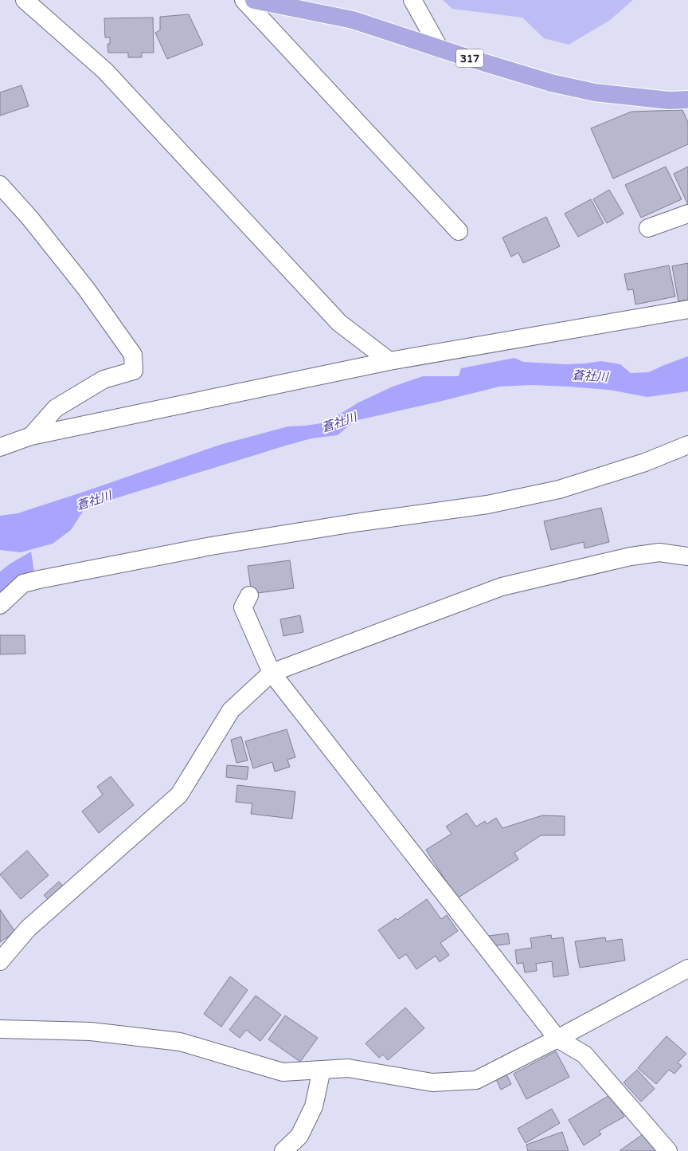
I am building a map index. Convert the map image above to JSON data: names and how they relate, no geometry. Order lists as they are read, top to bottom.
{
  "streets": {
    "highway": ["317"]
  },
  "water": ["蒼社川"]
}
